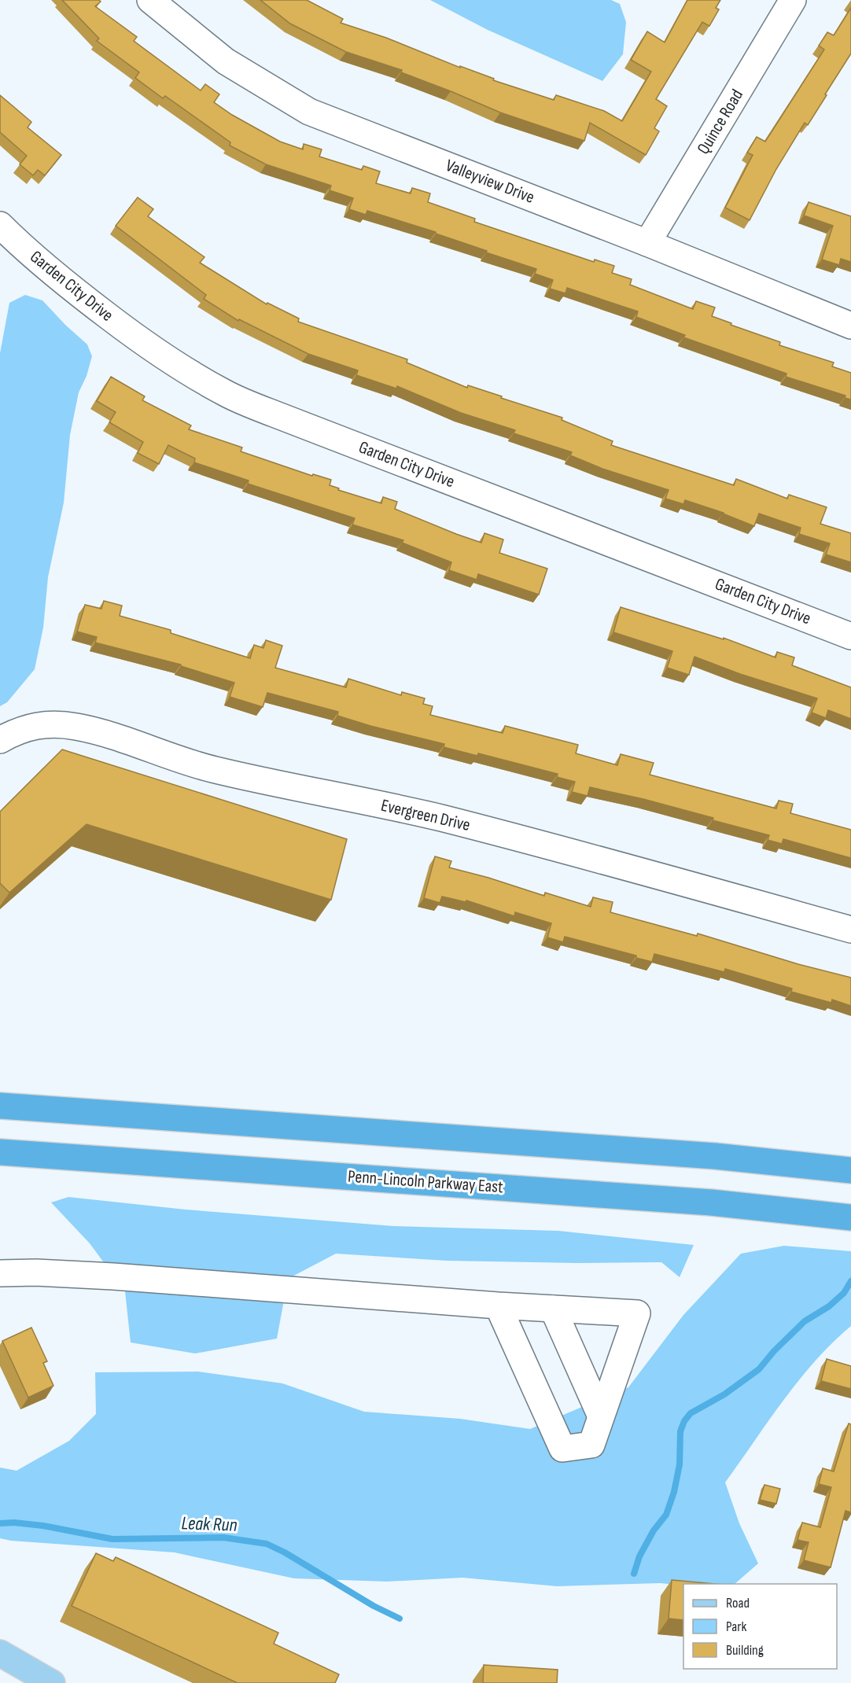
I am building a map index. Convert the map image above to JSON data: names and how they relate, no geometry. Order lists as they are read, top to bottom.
{
  "streets": {
    "highway": ["Penn-Lincoln Parkway East"],
    "street": [
      "Quince Road",
      "Valleyview Drive",
      "Garden City Drive",
      "Evergreen Drive"
    ]
  },
  "crossings": [
    ["Quince Road", "Valleyview Drive"]
  ],
  "water": ["Leak Run"],
  "legend": ["Road", "Park", "Building"]
}
